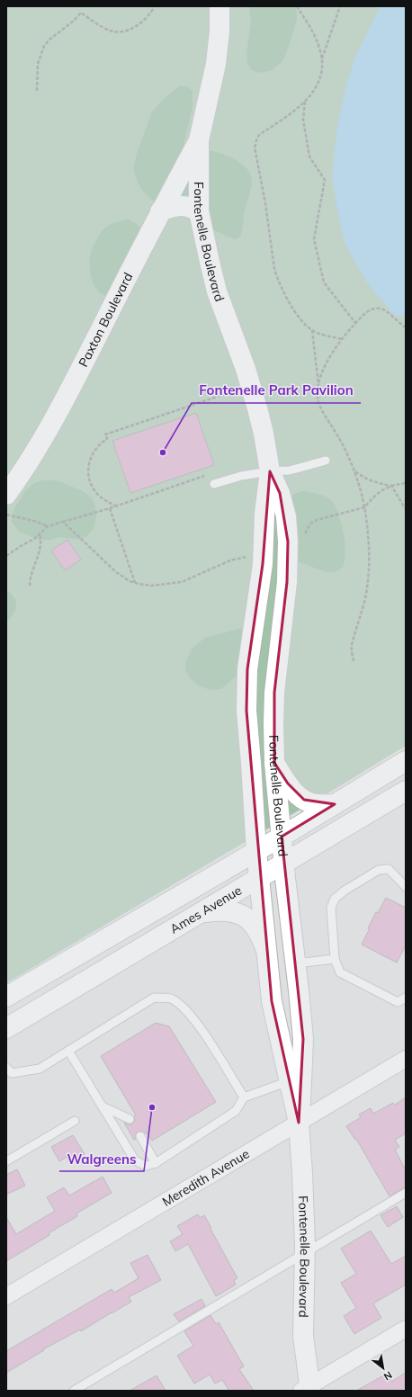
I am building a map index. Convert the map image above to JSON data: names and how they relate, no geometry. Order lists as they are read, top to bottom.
{
  "streets": {
    "main road": ["Fontenelle Boulevard", "Paxton Boulevard", "Ames Avenue"],
    "street": ["Meredith Avenue"]
  },
  "crossings": [
    ["Fontenelle Boulevard", "Paxton Boulevard"],
    ["Fontenelle Boulevard", "Ames Avenue"],
    ["Fontenelle Boulevard", "Meredith Avenue"]
  ],
  "places": ["Fontenelle Park Pavilion", "Walgreens"],
  "north": "bottom right"
}
